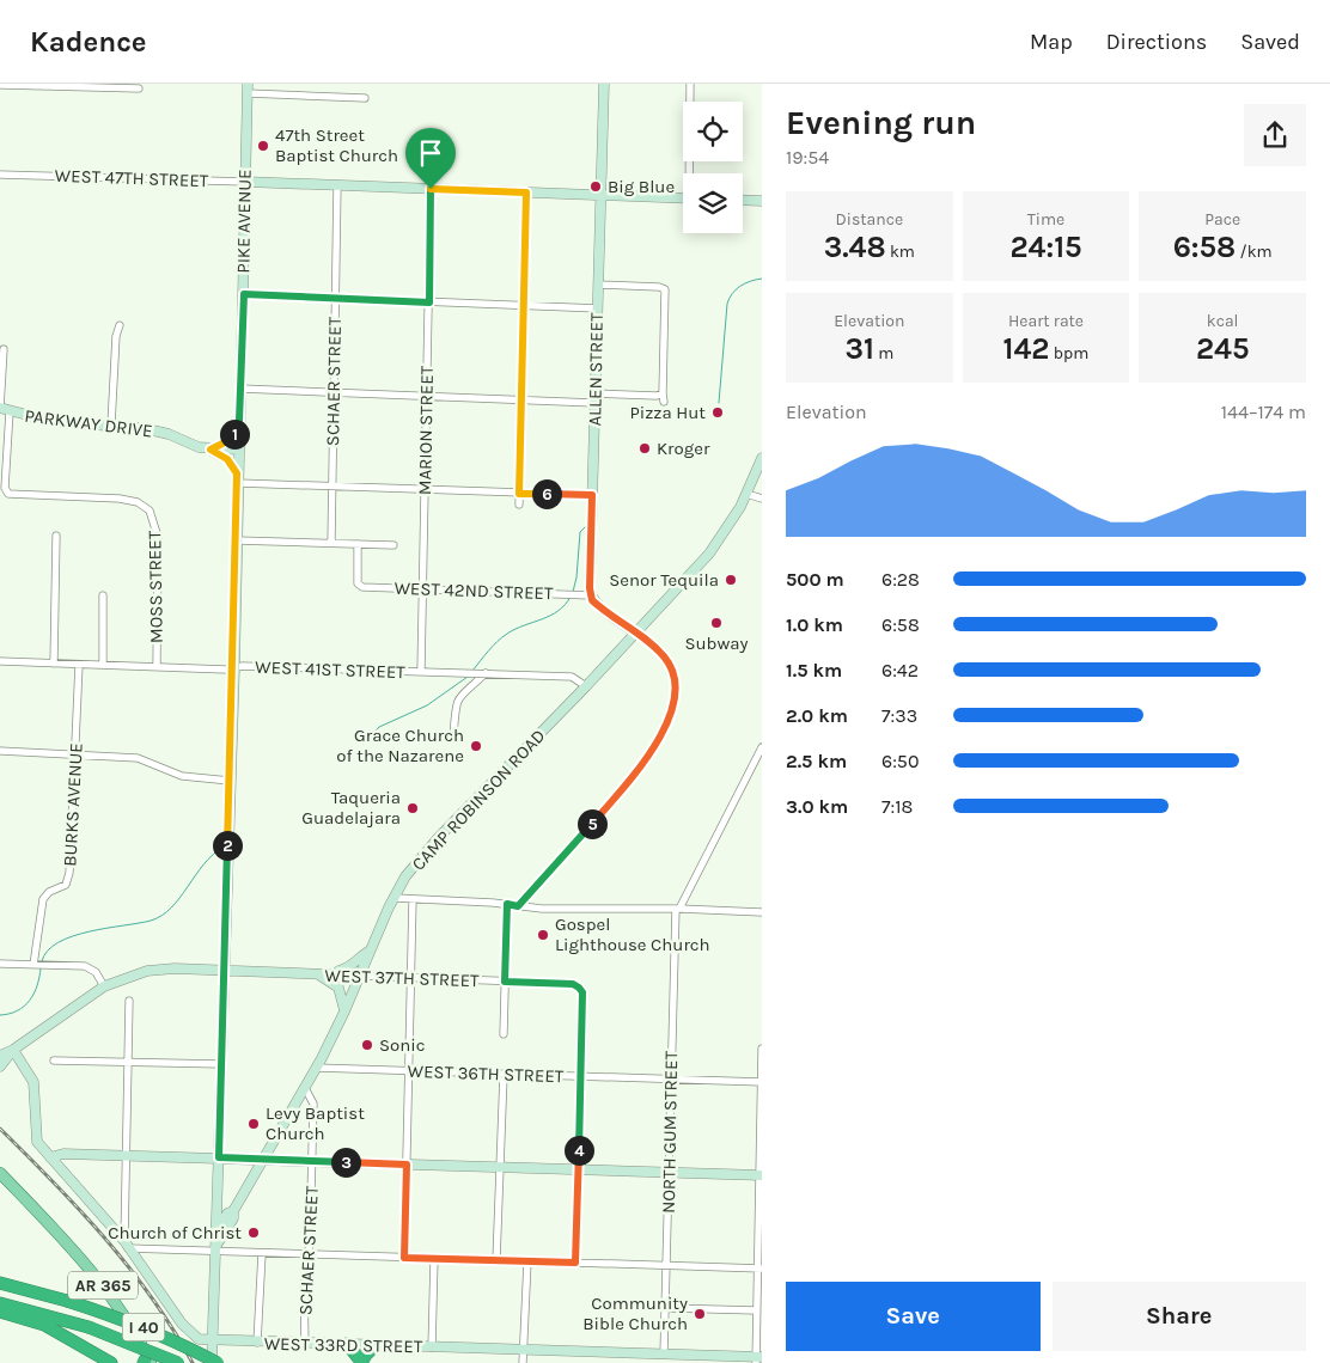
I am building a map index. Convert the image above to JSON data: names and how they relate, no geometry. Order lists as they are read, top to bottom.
{
  "streets": {
    "highway": ["I 40"],
    "main road": ["AR 365"],
    "street": [
      "WEST 47TH STREET",
      "PIKE AVENUE",
      "ALLEN STREET",
      "SCHAER STREET",
      "PARKWAY DRIVE",
      "MARION STREET",
      "MOSS STREET",
      "WEST 42ND STREET",
      "WEST 41ST STREET",
      "CAMP ROBINSON ROAD",
      "BURKS AVENUE",
      "WEST 37TH STREET",
      "WEST 36TH STREET",
      "NORTH GUM STREET",
      "WEST 33RD STREET"
    ]
  },
  "crossings": [
    ["WEST 47TH STREET", "PIKE AVENUE"],
    ["WEST 47TH STREET", "ALLEN STREET"],
    ["WEST 47TH STREET", "SCHAER STREET"],
    ["WEST 47TH STREET", "MARION STREET"],
    ["PIKE AVENUE", "PARKWAY DRIVE"],
    ["PIKE AVENUE", "WEST 41ST STREET"],
    ["PIKE AVENUE", "CAMP ROBINSON ROAD"],
    ["PIKE AVENUE", "WEST 37TH STREET"],
    ["PIKE AVENUE", "WEST 33RD STREET"],
    ["ALLEN STREET", "WEST 42ND STREET"],
    ["SCHAER STREET", "CAMP ROBINSON ROAD"],
    ["SCHAER STREET", "WEST 33RD STREET"],
    ["PARKWAY DRIVE", "MOSS STREET"],
    ["MARION STREET", "WEST 42ND STREET"],
    ["MARION STREET", "WEST 41ST STREET"],
    ["MOSS STREET", "WEST 41ST STREET"],
    ["WEST 41ST STREET", "CAMP ROBINSON ROAD"],
    ["WEST 41ST STREET", "BURKS AVENUE"],
    ["CAMP ROBINSON ROAD", "WEST 37TH STREET"],
    ["CAMP ROBINSON ROAD", "WEST 36TH STREET"],
    ["WEST 37TH STREET", "WEST 36TH STREET"],
    ["WEST 36TH STREET", "NORTH GUM STREET"],
    ["NORTH GUM STREET", "WEST 33RD STREET"]
  ],
  "places": [
    "47th Street Baptist Church",
    "Big Blue",
    "Pizza Hut",
    "Kroger",
    "Senor Tequila",
    "Subway",
    "Grace Church of the Nazarene",
    "Taqueria Guadelajara",
    "Gospel Lighthouse Church",
    "Sonic",
    "Levy Baptist Church",
    "Church of Christ",
    "Community Bible Church"
  ],
  "page": {
    "header": "Kadence",
    "nav": ["Map", "Directions", "Saved"],
    "heading": ["Evening run", "19:54"],
    "stats": [
      ["Distance", "3.48 km"],
      ["Time", "24:15"],
      ["Pace", "6:58 /km"],
      ["Elevation", "31 m"],
      ["Heart rate", "142 bpm"],
      ["kcal", "245"]
    ],
    "chart": ["Elevation", "144–174 m"],
    "pins": [
      "1",
      "6",
      "5",
      "2",
      "4",
      "3"
    ],
    "list": [
      {
        "name": "500 m",
        "note": "6:28"
      },
      {
        "name": "1.0 km",
        "note": "6:58"
      },
      {
        "name": "1.5 km",
        "note": "6:42"
      },
      {
        "name": "2.0 km",
        "note": "7:33"
      },
      {
        "name": "2.5 km",
        "note": "6:50"
      },
      {
        "name": "3.0 km",
        "note": "7:18"
      }
    ],
    "buttons": ["Save", "Share"]
  }
}
